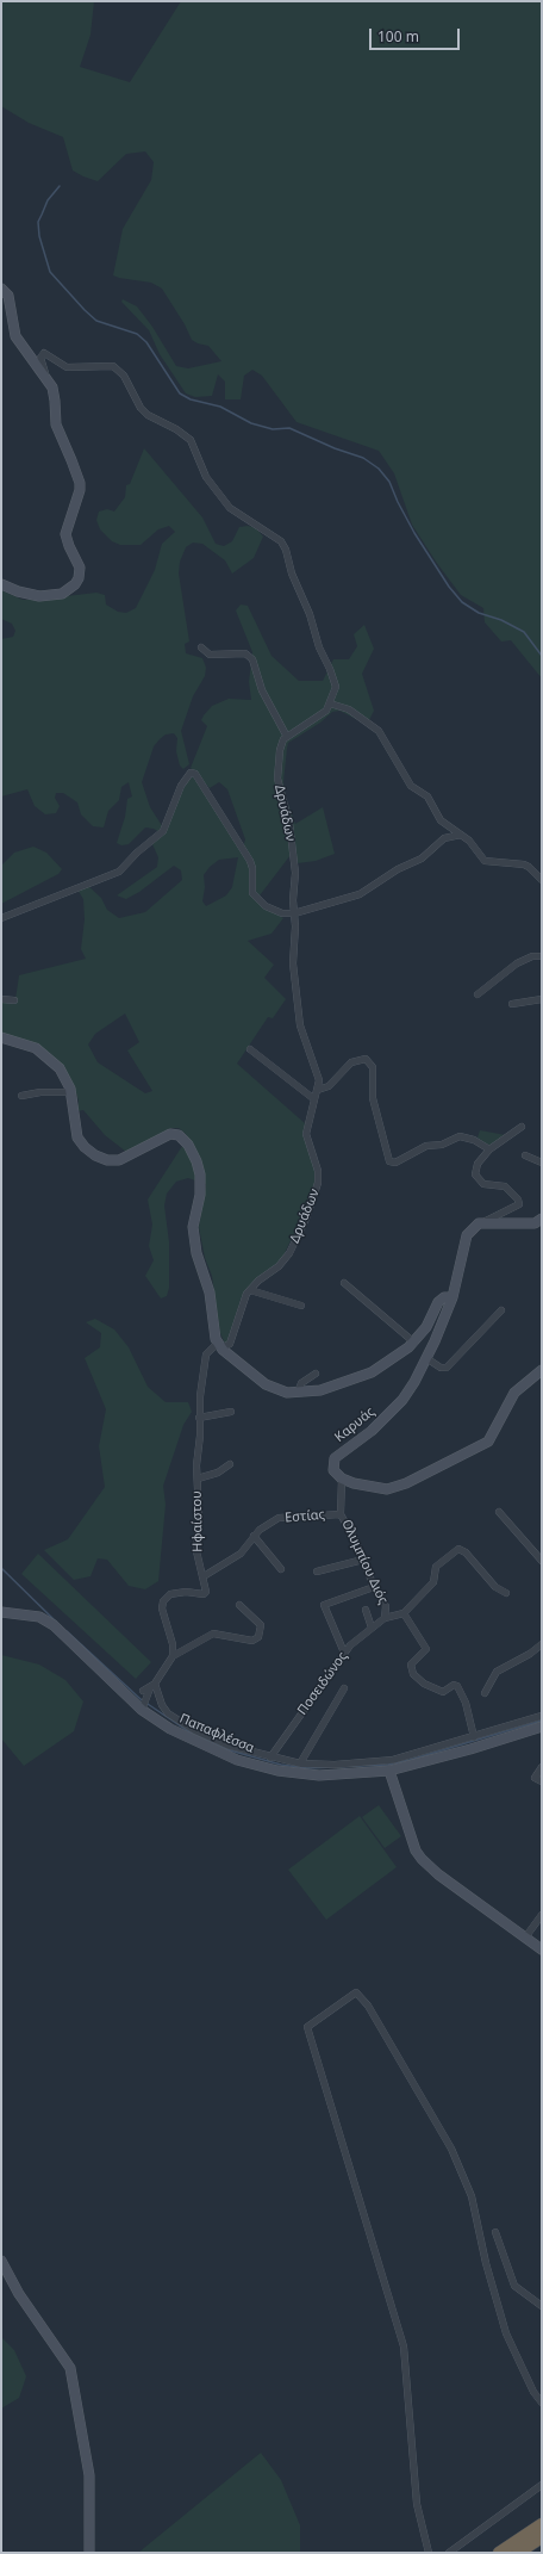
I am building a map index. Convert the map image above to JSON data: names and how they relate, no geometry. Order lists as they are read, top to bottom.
{
  "streets": {
    "street": [
      "Δρυάδων",
      "Καρυάς",
      "Εστίας",
      "Ηφαίστου",
      "Ολυμπίου Διός",
      "Ποσειδώνος",
      "Παπαφλέσσα"
    ]
  },
  "crossings": [
    ["Δρυάδων", "Ηφαίστου"],
    ["Καρυάς", "Ολυμπίου Διός"],
    ["Εστίας", "Ηφαίστου"],
    ["Εστίας", "Ολυμπίου Διός"],
    ["Ολυμπίου Διός", "Ποσειδώνος"]
  ],
  "scale_bar": "100 m"
}
